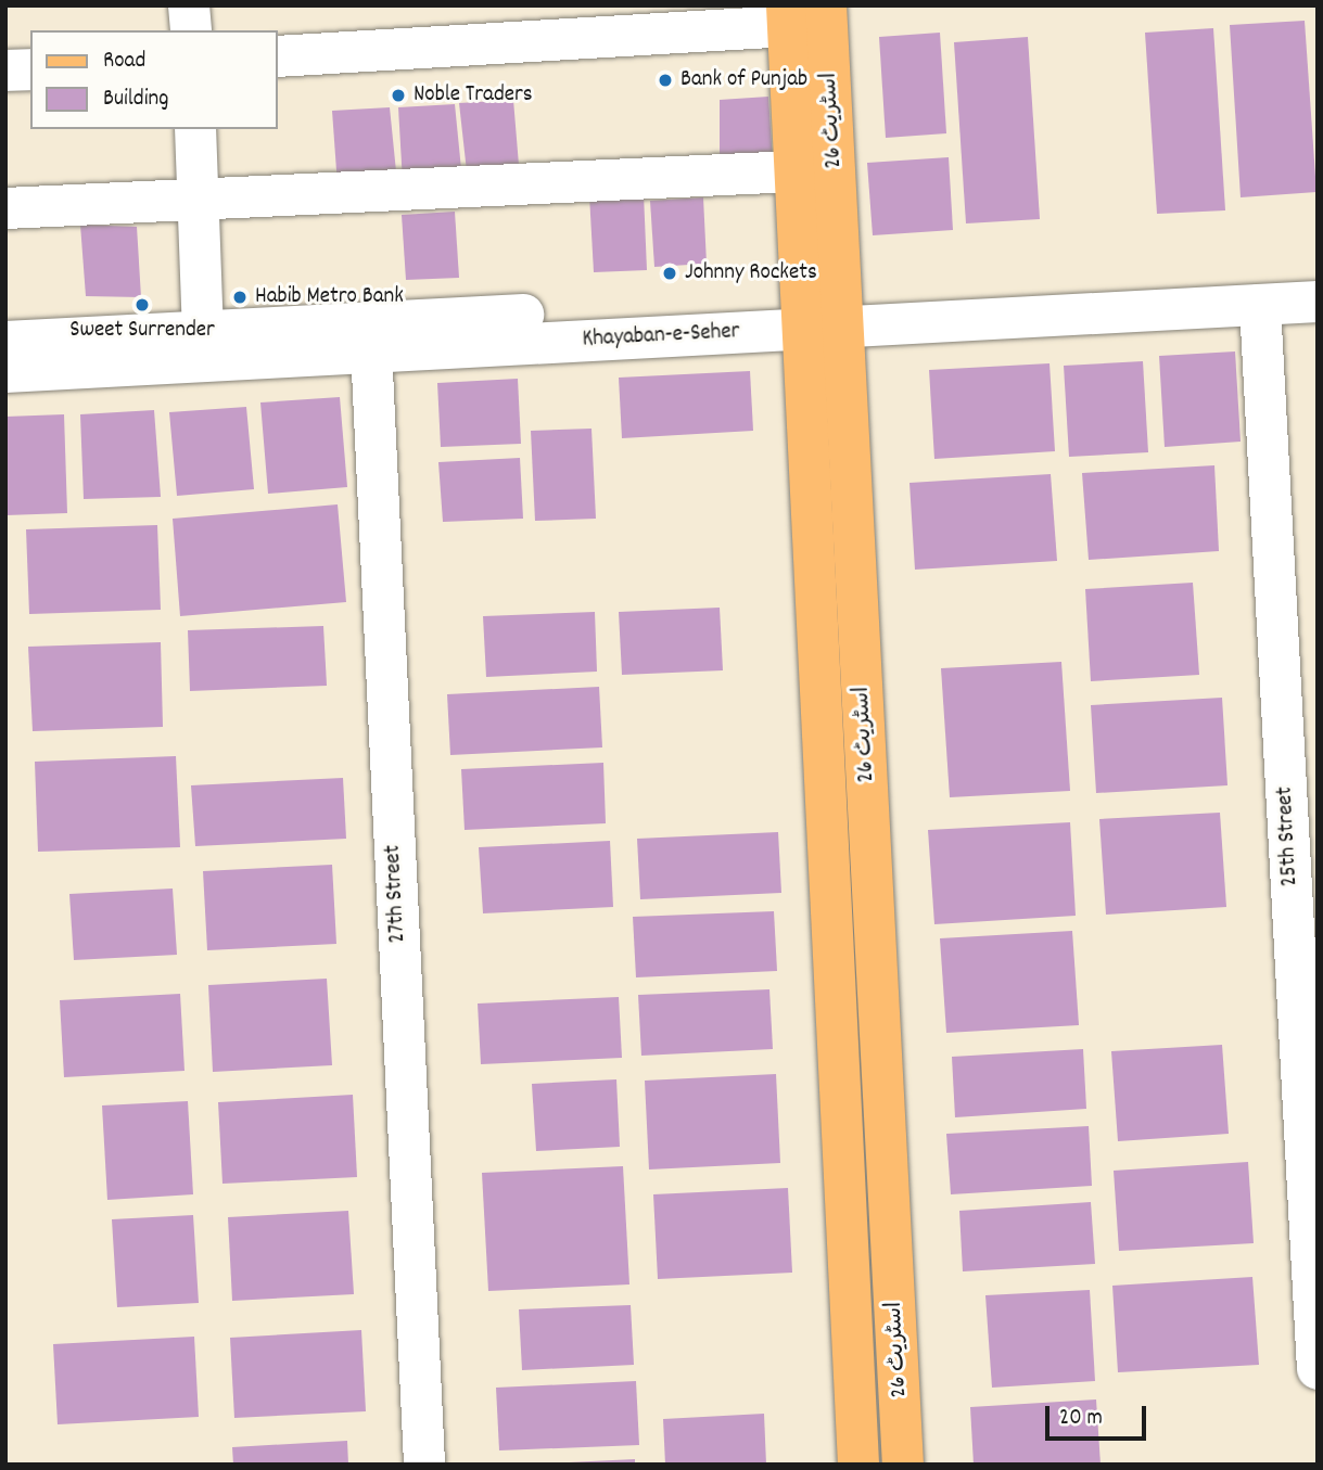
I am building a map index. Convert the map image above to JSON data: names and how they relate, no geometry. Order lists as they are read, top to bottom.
{
  "streets": {
    "main road": ["اسٹریٹ 26"],
    "street": ["Khayaban-e-Seher", "25th Street", "27th Street"]
  },
  "crossings": [
    ["اسٹریٹ 26", "Khayaban-e-Seher"],
    ["Khayaban-e-Seher", "25th Street"],
    ["Khayaban-e-Seher", "27th Street"]
  ],
  "places": [
    "Bank of Punjab",
    "Noble Traders",
    "Johnny Rockets",
    "Habib Metro Bank",
    "Sweet Surrender"
  ],
  "legend": ["Road", "Building"],
  "scale_bar": "20 m"
}
